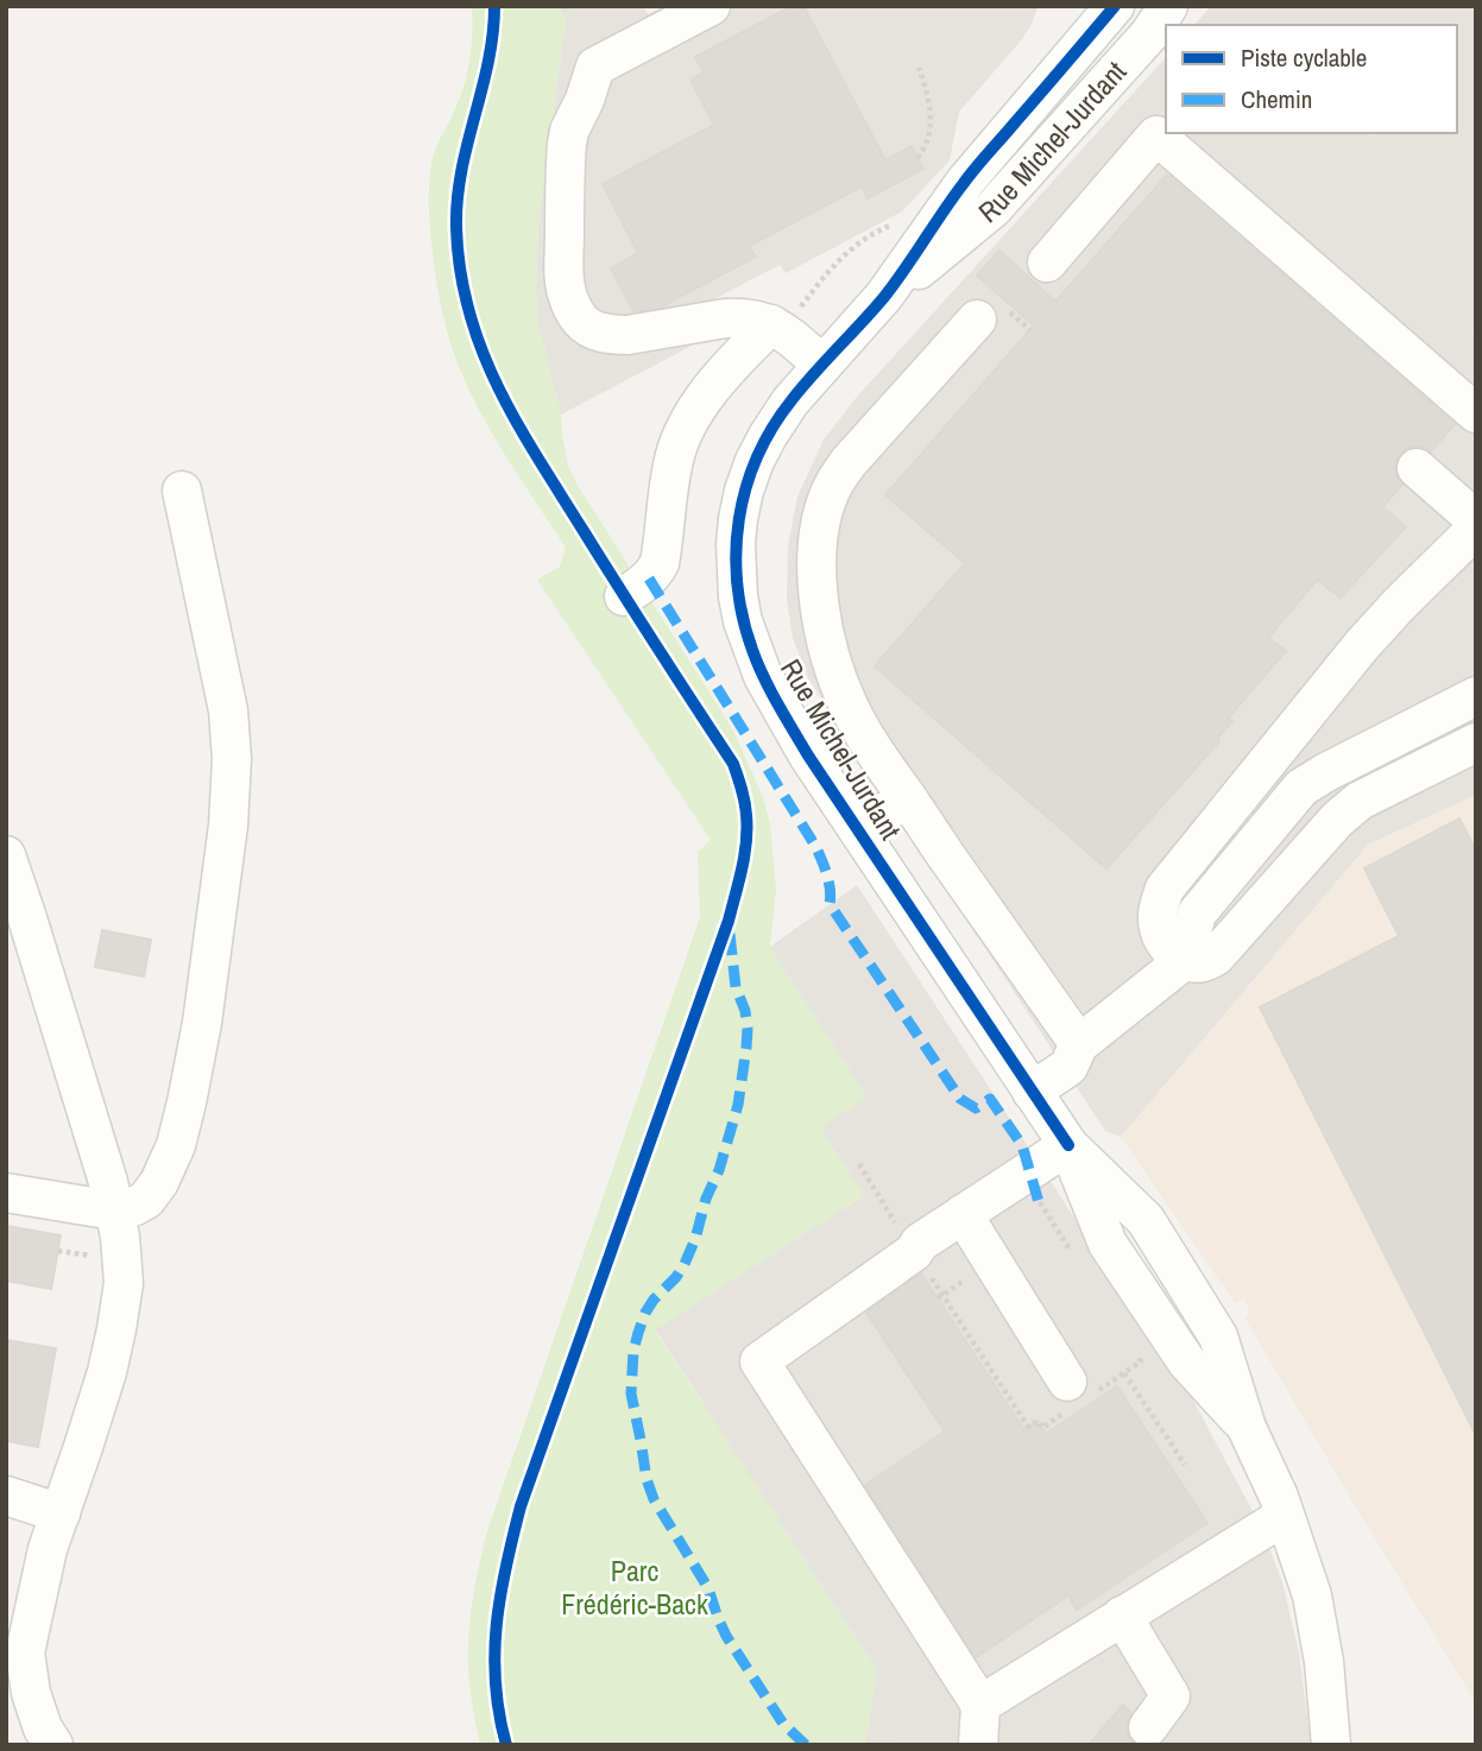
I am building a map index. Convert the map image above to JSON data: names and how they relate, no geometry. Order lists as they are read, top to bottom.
{
  "streets": {
    "street": ["Rue Michel-Jurdant"]
  },
  "parks": ["Parc Frédéric-Back"],
  "legend": ["Piste cyclable", "Chemin"]
}
